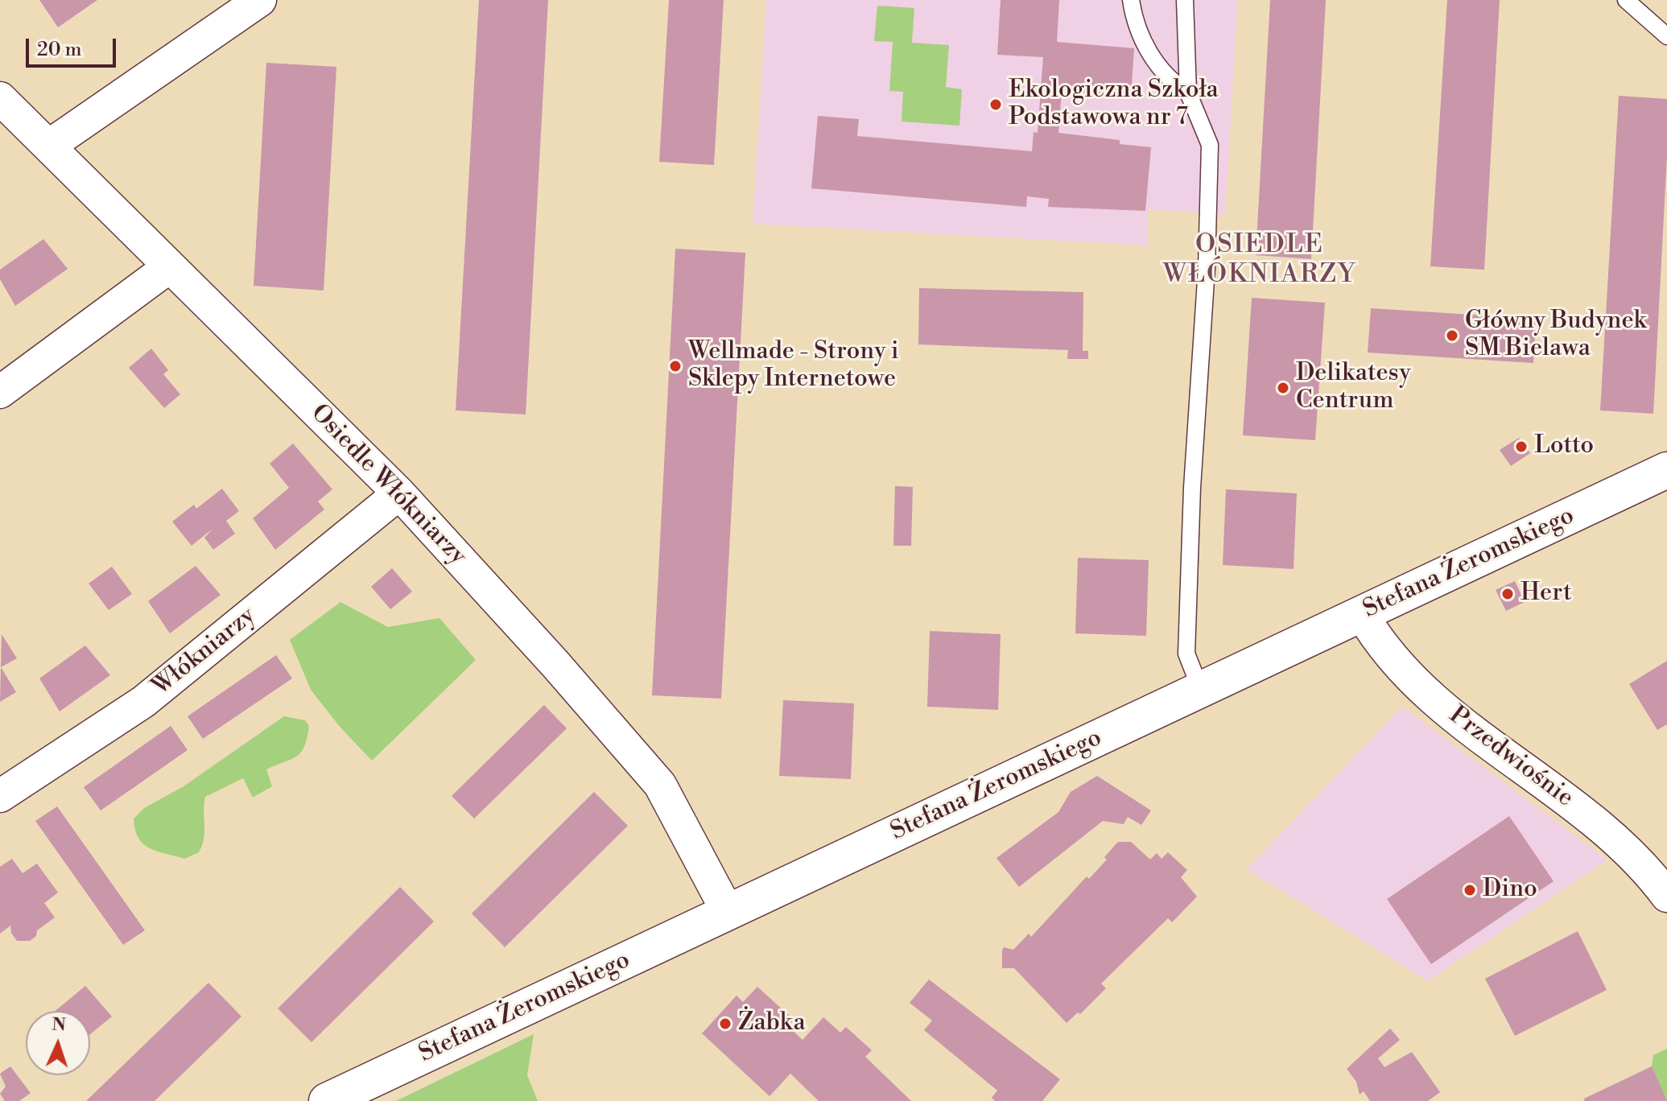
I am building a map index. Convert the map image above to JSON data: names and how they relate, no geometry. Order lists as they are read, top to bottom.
{
  "streets": {
    "street": [
      "Osiedle Włókniarzy",
      "Stefana Żeromskiego",
      "Włókniarzy",
      "Przedwiośnie"
    ]
  },
  "crossings": [
    ["Osiedle Włókniarzy", "Stefana Żeromskiego"],
    ["Osiedle Włókniarzy", "Włókniarzy"],
    ["Stefana Żeromskiego", "Przedwiośnie"]
  ],
  "districts": ["OSIEDLE WŁÓKNIARZY"],
  "places": [
    "Ekologiczna Szkoła Podstawowa nr 7",
    "Główny Budynek SM Bielawa",
    "Wellmade - Strony i Sklepy Internetowe",
    "Delikatesy Centrum",
    "Lotto",
    "Hert",
    "Dino",
    "Żabka"
  ],
  "scale_bar": "20 m",
  "north": "top"
}
